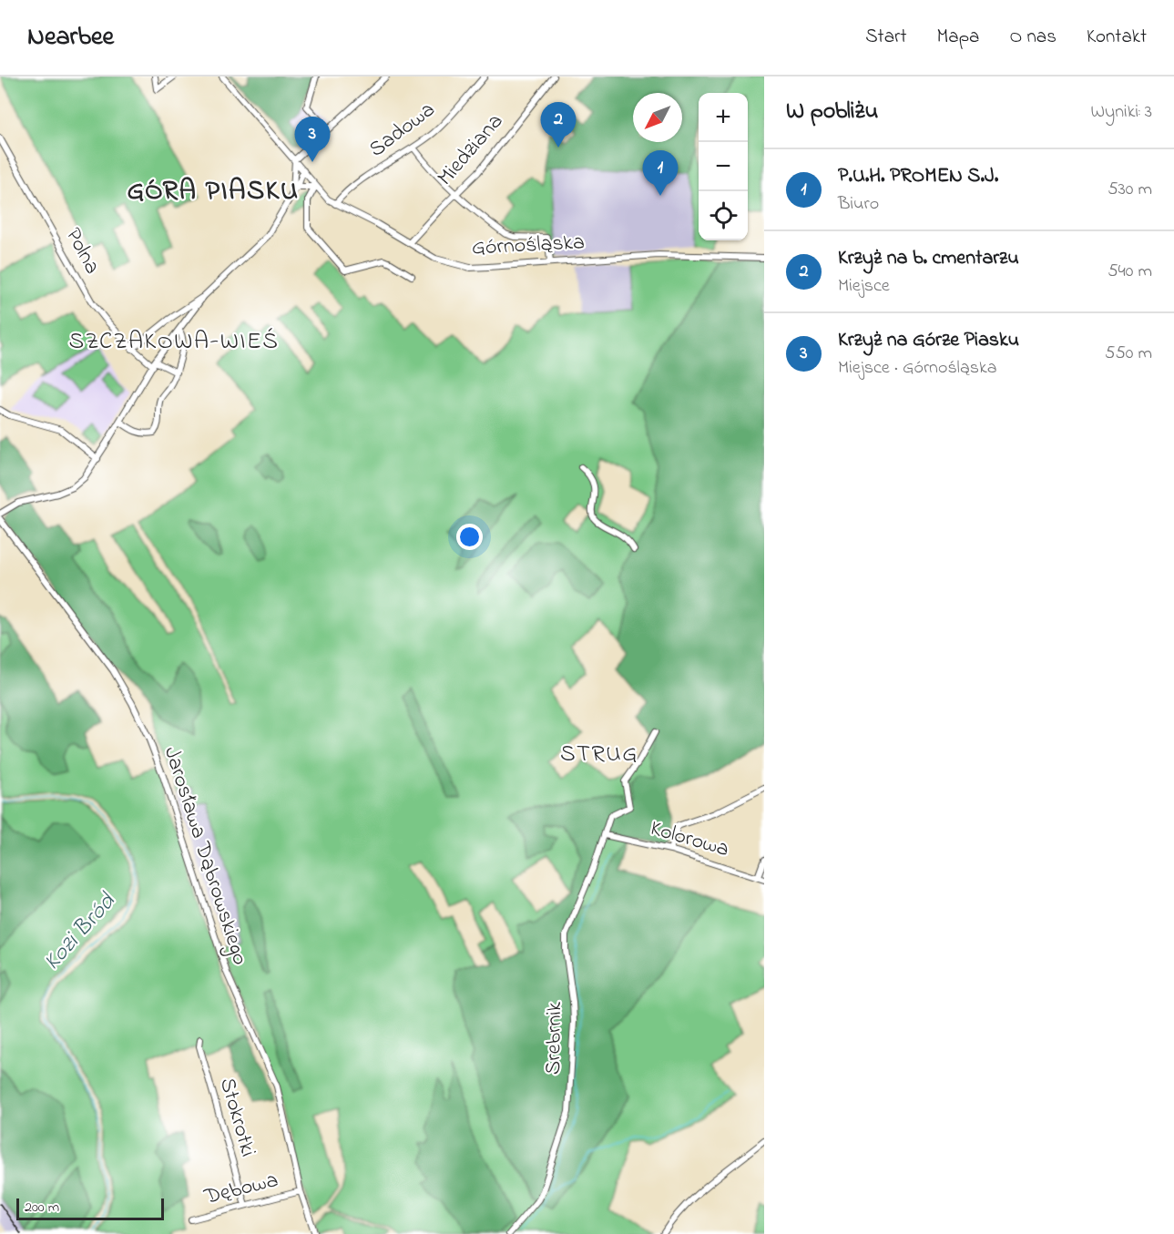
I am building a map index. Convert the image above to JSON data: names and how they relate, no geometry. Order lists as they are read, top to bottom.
{
  "streets": {
    "street": [
      "Sadowa",
      "Miedziana",
      "Górnośląska",
      "Polna",
      "Kolorowa",
      "Jarosława Dąbrowskiego",
      "Srebrnik",
      "Stokrotki",
      "Dębowa"
    ]
  },
  "crossings": [
    ["Sadowa", "Górnośląska"],
    ["Miedziana", "Górnośląska"],
    ["Kolorowa", "Srebrnik"],
    ["Jarosława Dąbrowskiego", "Dębowa"],
    ["Stokrotki", "Dębowa"]
  ],
  "districts": ["GÓRA PIASKU", "SZCZAKOWA-WIEŚ", "STRUG"],
  "water": ["Kozi Bród"],
  "scale_bar": "200 m",
  "north": "bottom left",
  "page": {
    "header": "Nearbee",
    "nav": [
      "Start",
      "Mapa",
      "O nas",
      "Kontakt"
    ],
    "heading": ["W pobliżu", "Wyniki: 3"],
    "map_buttons": ["+", "−"],
    "pins": ["2", "3", "1"],
    "list": [
      {
        "mark": "1",
        "name": "P.U.H. PROMEN S.J.",
        "note": "Biuro",
        "value": "530 m"
      },
      {
        "mark": "2",
        "name": "Krzyż na b. cmentarzu",
        "note": "Miejsce",
        "value": "540 m"
      },
      {
        "mark": "3",
        "name": "Krzyż na Górze Piasku",
        "note": "Miejsce · Górnośląska",
        "value": "550 m"
      }
    ],
    "scale": "200 m"
  }
}
